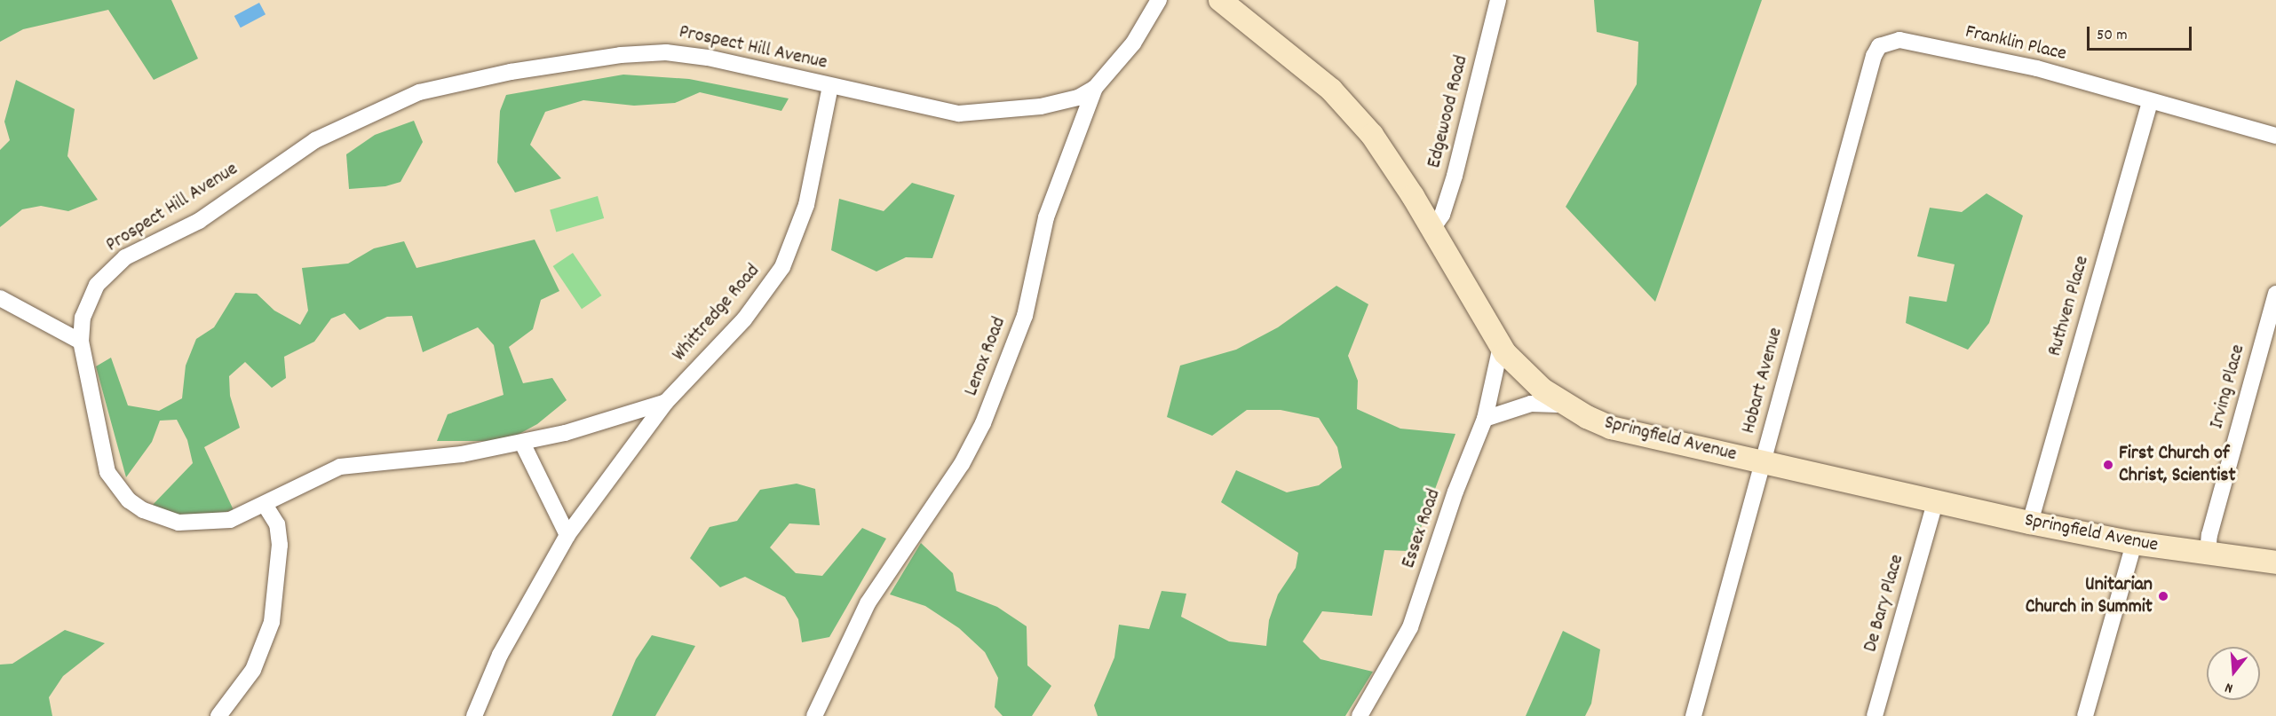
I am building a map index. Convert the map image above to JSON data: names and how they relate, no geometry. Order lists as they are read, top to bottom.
{
  "streets": {
    "main road": ["Springfield Avenue"],
    "street": [
      "Franklin Place",
      "Prospect Hill Avenue",
      "Edgewood Road",
      "Ruthven Place",
      "Whittredge Road",
      "Lenox Road",
      "Hobart Avenue",
      "Irving Place",
      "Essex Road",
      "De Bary Place"
    ]
  },
  "crossings": [
    ["Franklin Place", "Ruthven Place"],
    ["Franklin Place", "Hobart Avenue"],
    ["Prospect Hill Avenue", "Whittredge Road"],
    ["Prospect Hill Avenue", "Lenox Road"],
    ["Edgewood Road", "Springfield Avenue"],
    ["Ruthven Place", "Springfield Avenue"],
    ["Hobart Avenue", "Springfield Avenue"],
    ["Irving Place", "Springfield Avenue"],
    ["Springfield Avenue", "Essex Road"],
    ["Springfield Avenue", "De Bary Place"]
  ],
  "places": ["First Church of Christ, Scientist", "Unitarian Church in Summit"],
  "scale_bar": "50 m",
  "north": "bottom"
}
